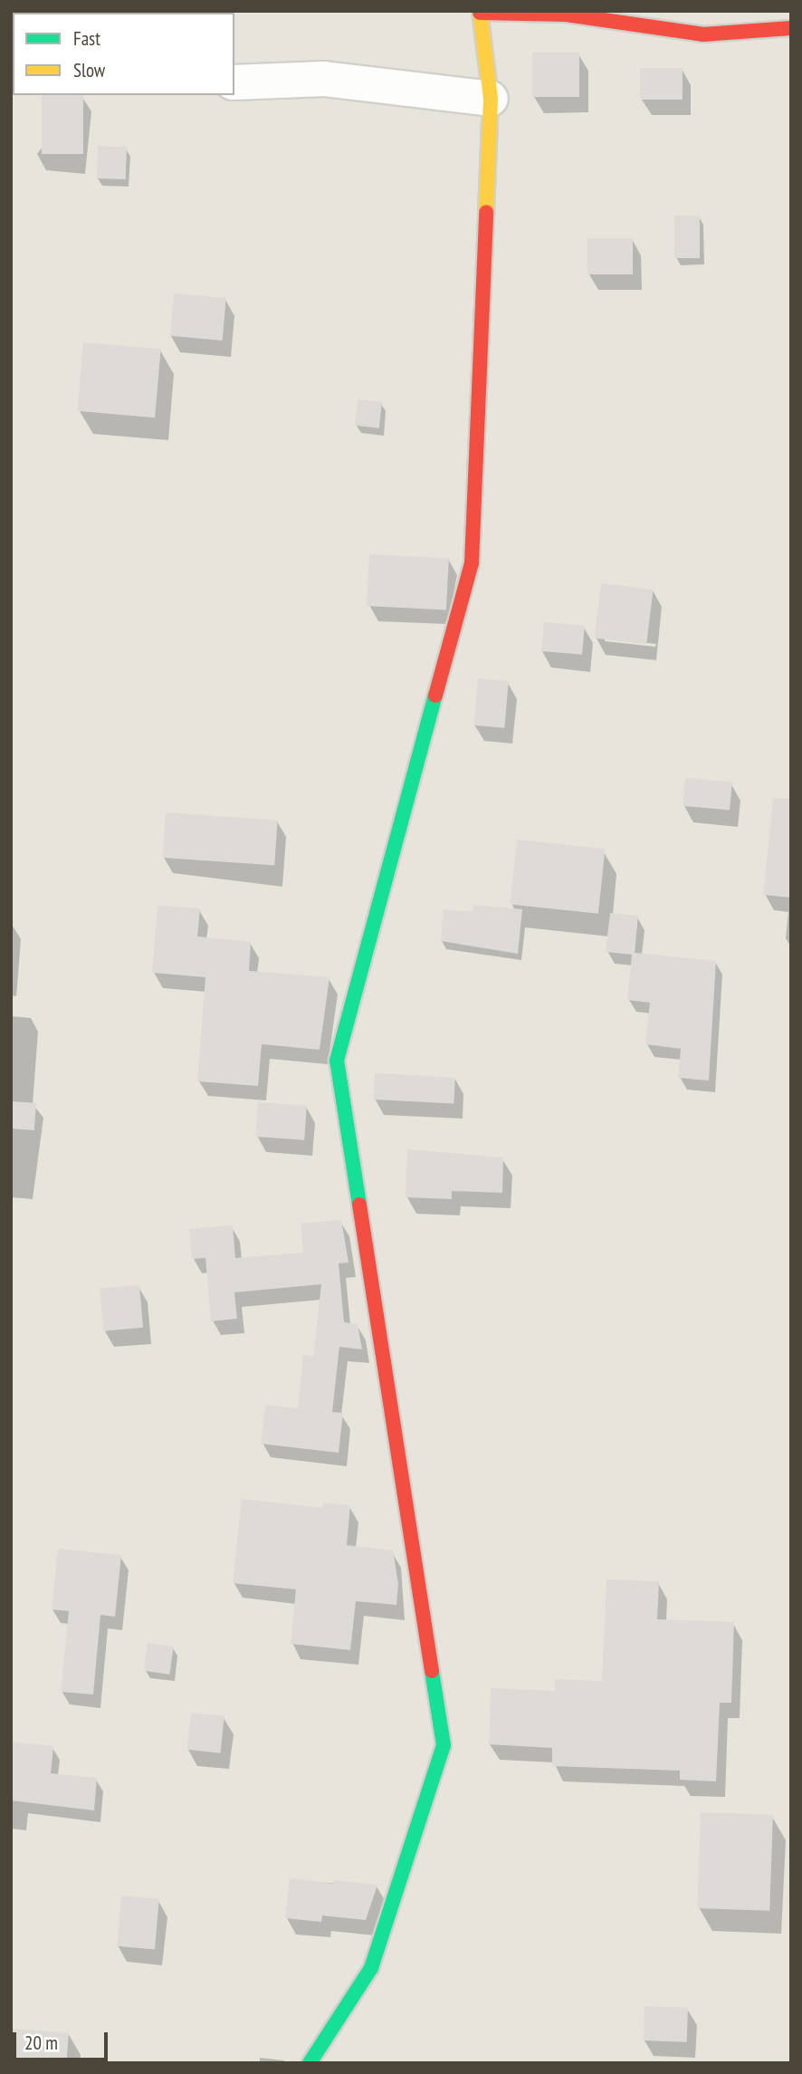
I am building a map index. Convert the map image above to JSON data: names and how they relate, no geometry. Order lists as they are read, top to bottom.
{
  "legend": ["Fast", "Slow"],
  "scale_bar": "20 m"
}
